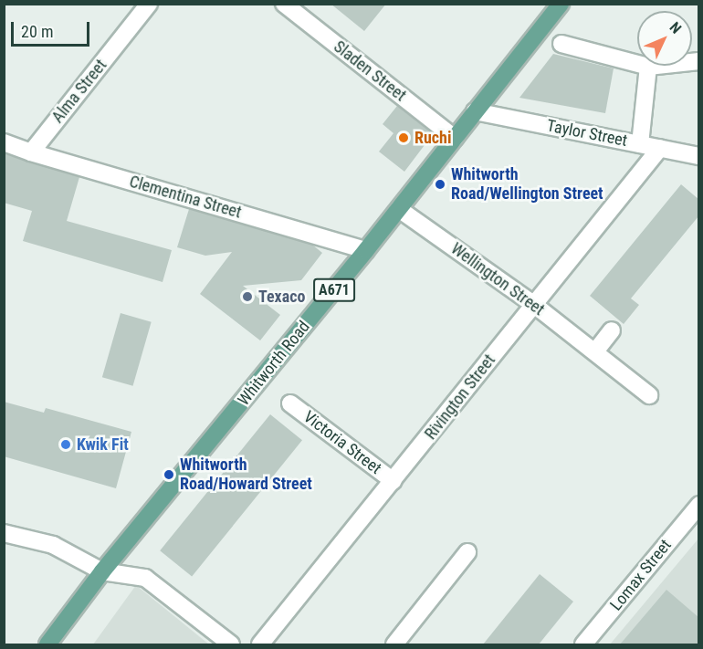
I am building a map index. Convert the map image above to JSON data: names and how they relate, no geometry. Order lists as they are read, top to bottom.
{
  "streets": {
    "main road": ["A671", "Whitworth Road"],
    "street": [
      "Sladen Street",
      "Alma Street",
      "Taylor Street",
      "Clementina Street",
      "Wellington Street",
      "Rivington Street",
      "Victoria Street",
      "Lomax Street"
    ]
  },
  "crossings": [
    ["Sladen Street", "Whitworth Road"],
    ["Alma Street", "Clementina Street"],
    ["Taylor Street", "Whitworth Road"],
    ["Taylor Street", "Rivington Street"],
    ["Clementina Street", "Whitworth Road"],
    ["Wellington Street", "Whitworth Road"],
    ["Wellington Street", "Rivington Street"],
    ["Rivington Street", "Victoria Street"]
  ],
  "places": [
    "Ruchi",
    "Whitworth Road/Wellington Street",
    "Texaco",
    "Kwik Fit",
    "Whitworth Road/Howard Street"
  ],
  "scale_bar": "20 m",
  "north": "top right"
}
